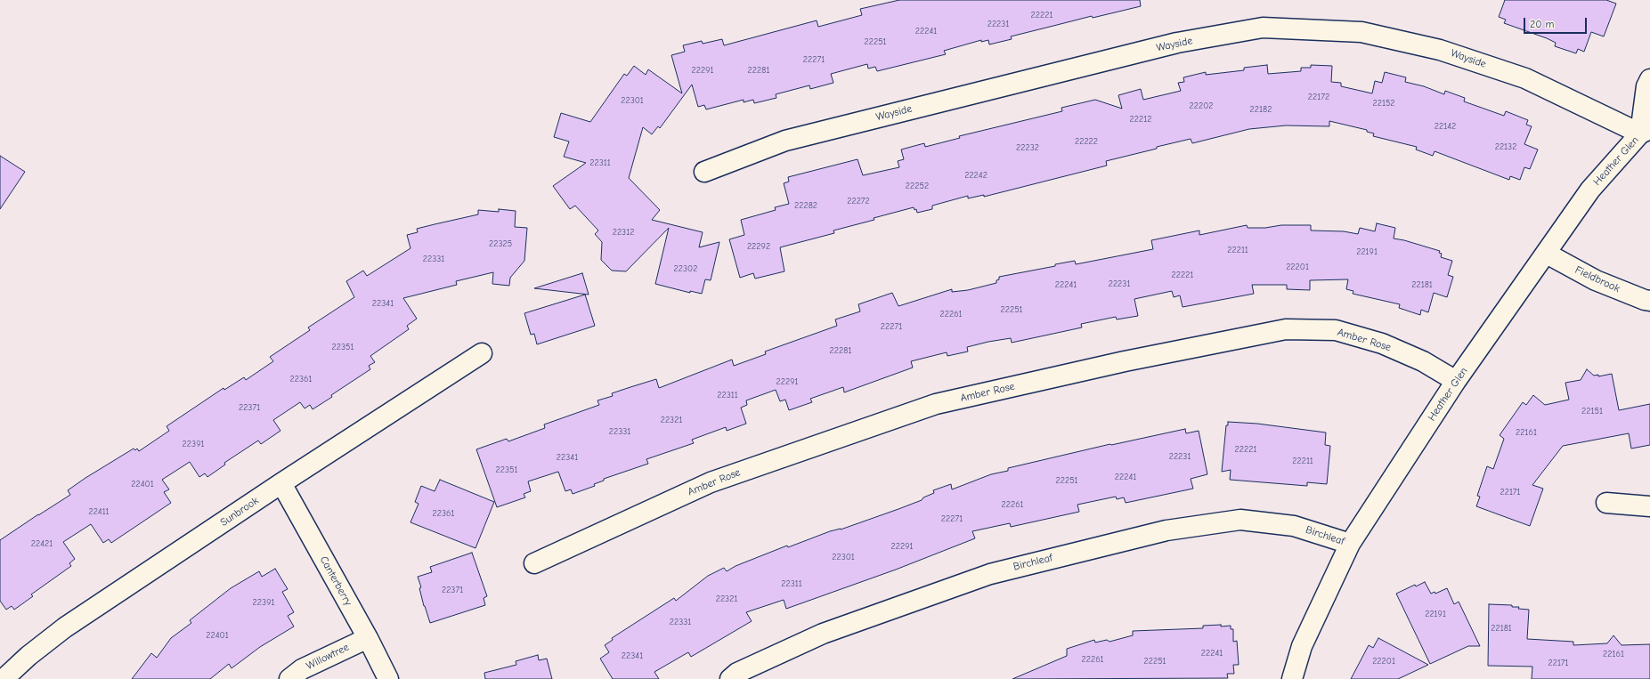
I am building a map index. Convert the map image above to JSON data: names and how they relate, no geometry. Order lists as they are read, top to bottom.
{
  "streets": {
    "street": [
      "Wayside",
      "Heather Glen",
      "Fieldbrook",
      "Amber Rose",
      "Sunbrook",
      "Birchleaf",
      "Canterberry",
      "Willowtree"
    ]
  },
  "crossings": [
    ["Wayside", "Heather Glen"],
    ["Heather Glen", "Fieldbrook"],
    ["Heather Glen", "Amber Rose"],
    ["Heather Glen", "Birchleaf"],
    ["Sunbrook", "Canterberry"],
    ["Canterberry", "Willowtree"]
  ],
  "house_numbers": [
    "22221",
    "22231",
    "22241",
    "22251",
    "22271",
    "22291",
    "22281",
    "22172",
    "22301",
    "22152",
    "22202",
    "22182",
    "22212",
    "22142",
    "22222",
    "22132",
    "22232",
    "22311",
    "22242",
    "22252",
    "22272",
    "22282",
    "22312",
    "22325",
    "22292",
    "22211",
    "22191",
    "22331",
    "22201",
    "22302",
    "22221",
    "22231",
    "22241",
    "22181",
    "22341",
    "22251",
    "22261",
    "22271",
    "22351",
    "22281",
    "22361",
    "22291",
    "22311",
    "22371",
    "22151",
    "22321",
    "22331",
    "22161",
    "22391",
    "22221",
    "22231",
    "22341",
    "22211",
    "22351",
    "22241",
    "22251",
    "22401",
    "22171",
    "22261",
    "22411",
    "22361",
    "22271",
    "22421",
    "22291",
    "22301",
    "22311",
    "22371",
    "22321",
    "22391",
    "22191",
    "22331",
    "22181",
    "22401",
    "22241",
    "22161",
    "22341",
    "22261",
    "22251",
    "22201",
    "22171"
  ],
  "scale_bar": "20 m"
}
